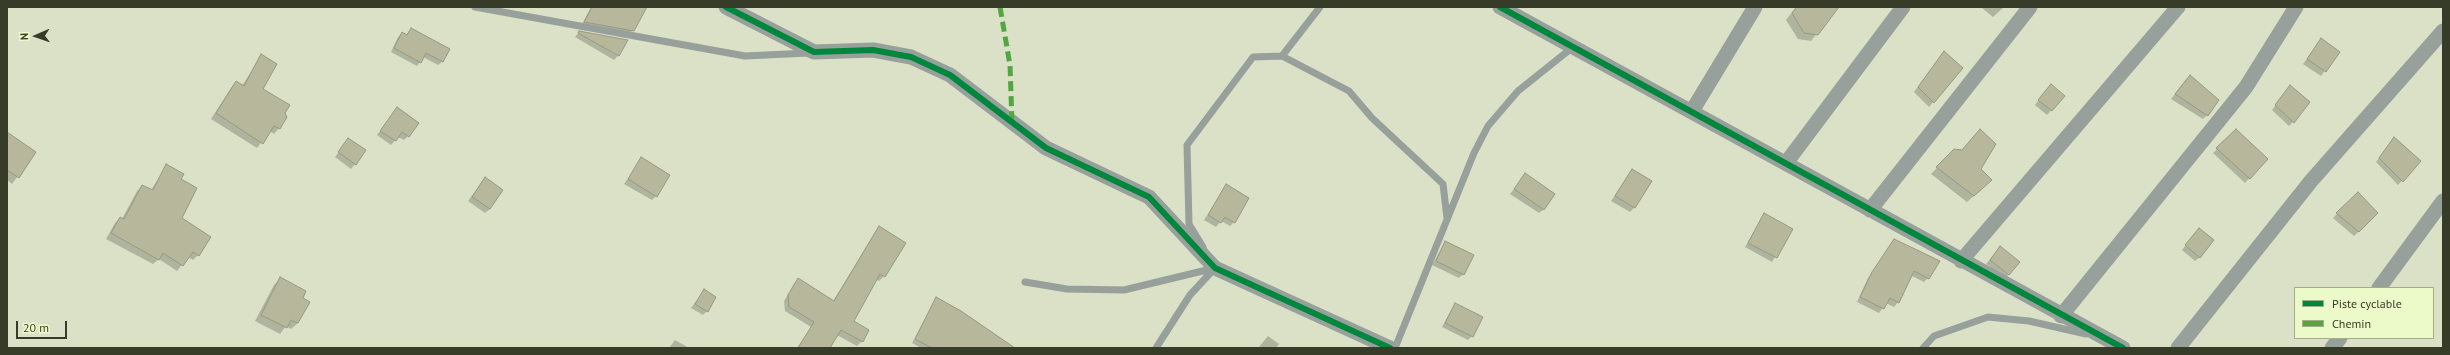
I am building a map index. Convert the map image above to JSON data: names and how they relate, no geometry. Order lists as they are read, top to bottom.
{
  "legend": ["Piste cyclable", "Chemin"],
  "scale_bar": "20 m",
  "north": "left"
}
